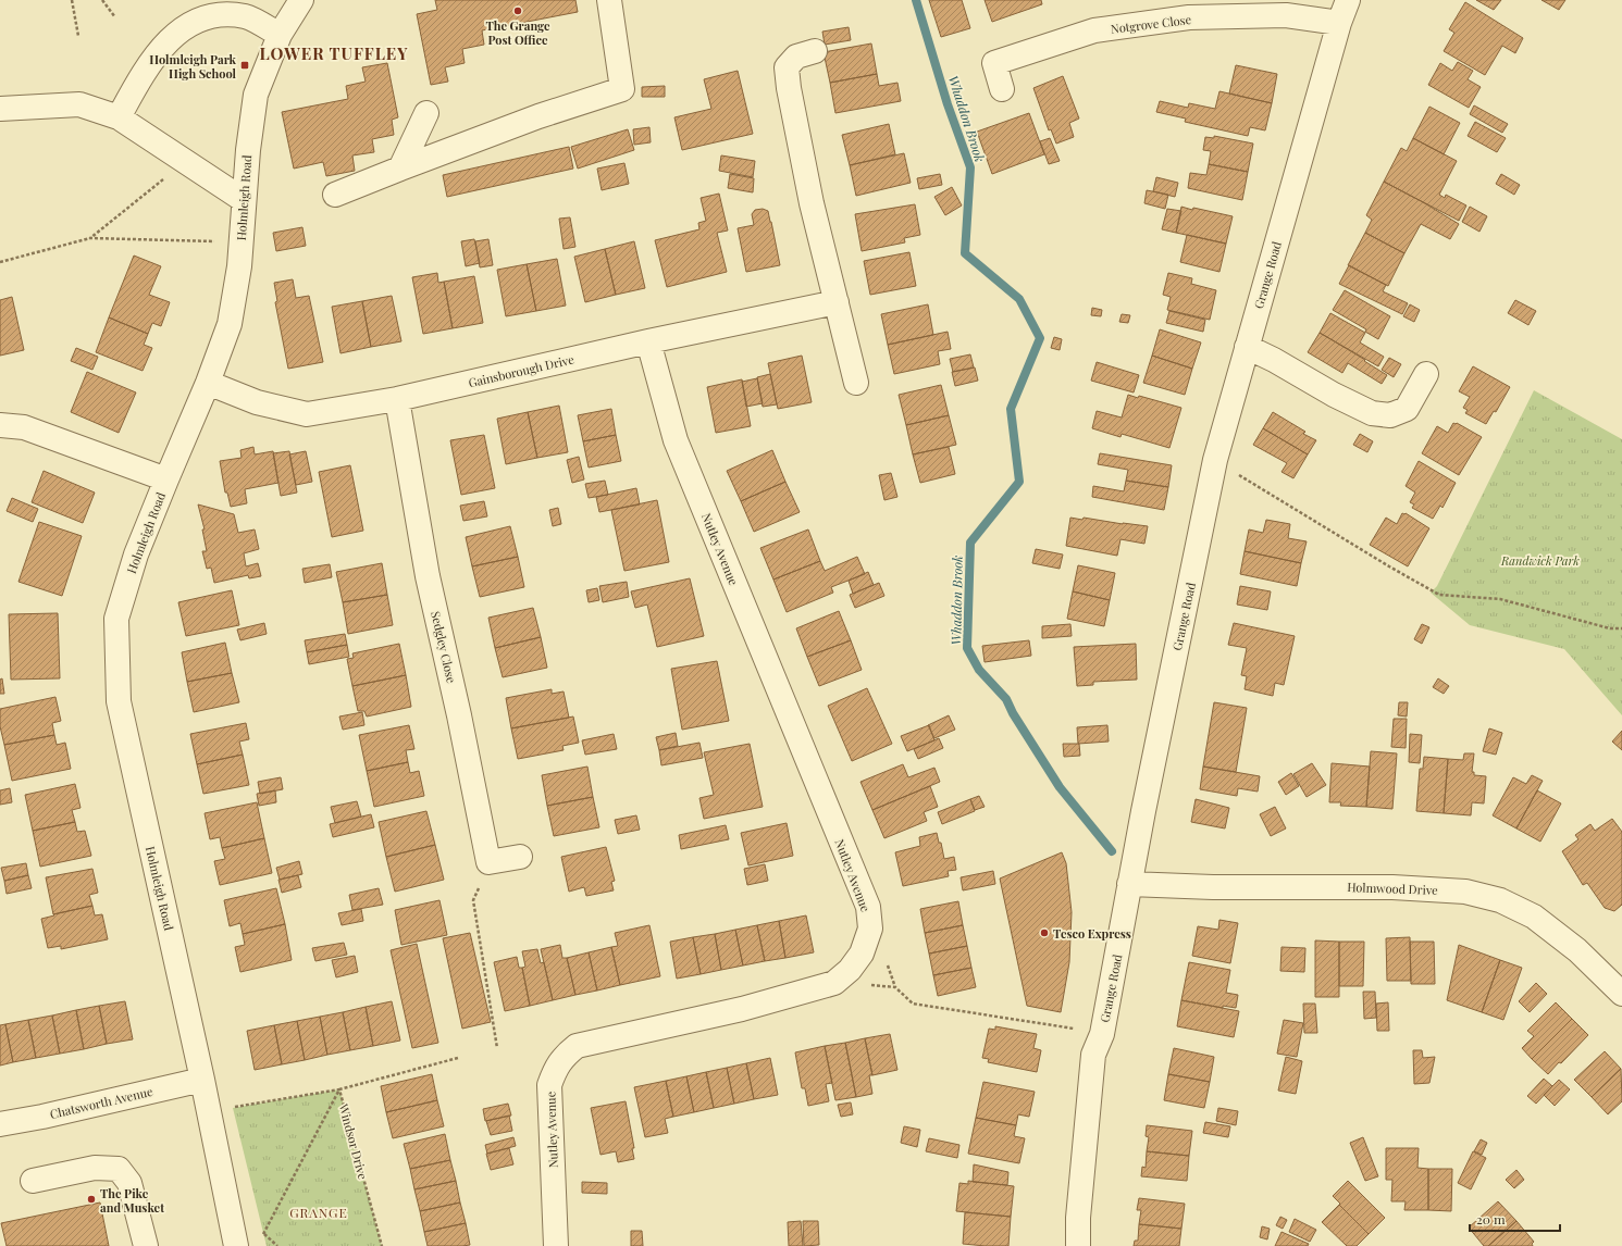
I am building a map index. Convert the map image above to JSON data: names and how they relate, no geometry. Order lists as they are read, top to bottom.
{
  "streets": {
    "street": [
      "Notgrove Close",
      "Holmleigh Road",
      "Grange Road",
      "Gainsborough Drive",
      "Nutley Avenue",
      "Sedgley Close",
      "Holmwood Drive",
      "Chatsworth Avenue"
    ],
    "path": ["Windsor Drive"]
  },
  "crossings": [
    ["Notgrove Close", "Grange Road"],
    ["Holmleigh Road", "Gainsborough Drive"],
    ["Holmleigh Road", "Chatsworth Avenue"],
    ["Grange Road", "Holmwood Drive"],
    ["Gainsborough Drive", "Nutley Avenue"],
    ["Gainsborough Drive", "Sedgley Close"]
  ],
  "districts": ["LOWER TUFFLEY", "GRANGE"],
  "water": ["Whaddon Brook"],
  "parks": ["Randwick Park"],
  "places": {
    "other": ["The Grange Post Office", "Tesco Express", "The Pike and Musket"],
    "transit": ["Holmleigh Park High School"]
  },
  "scale_bar": "20 m"
}
